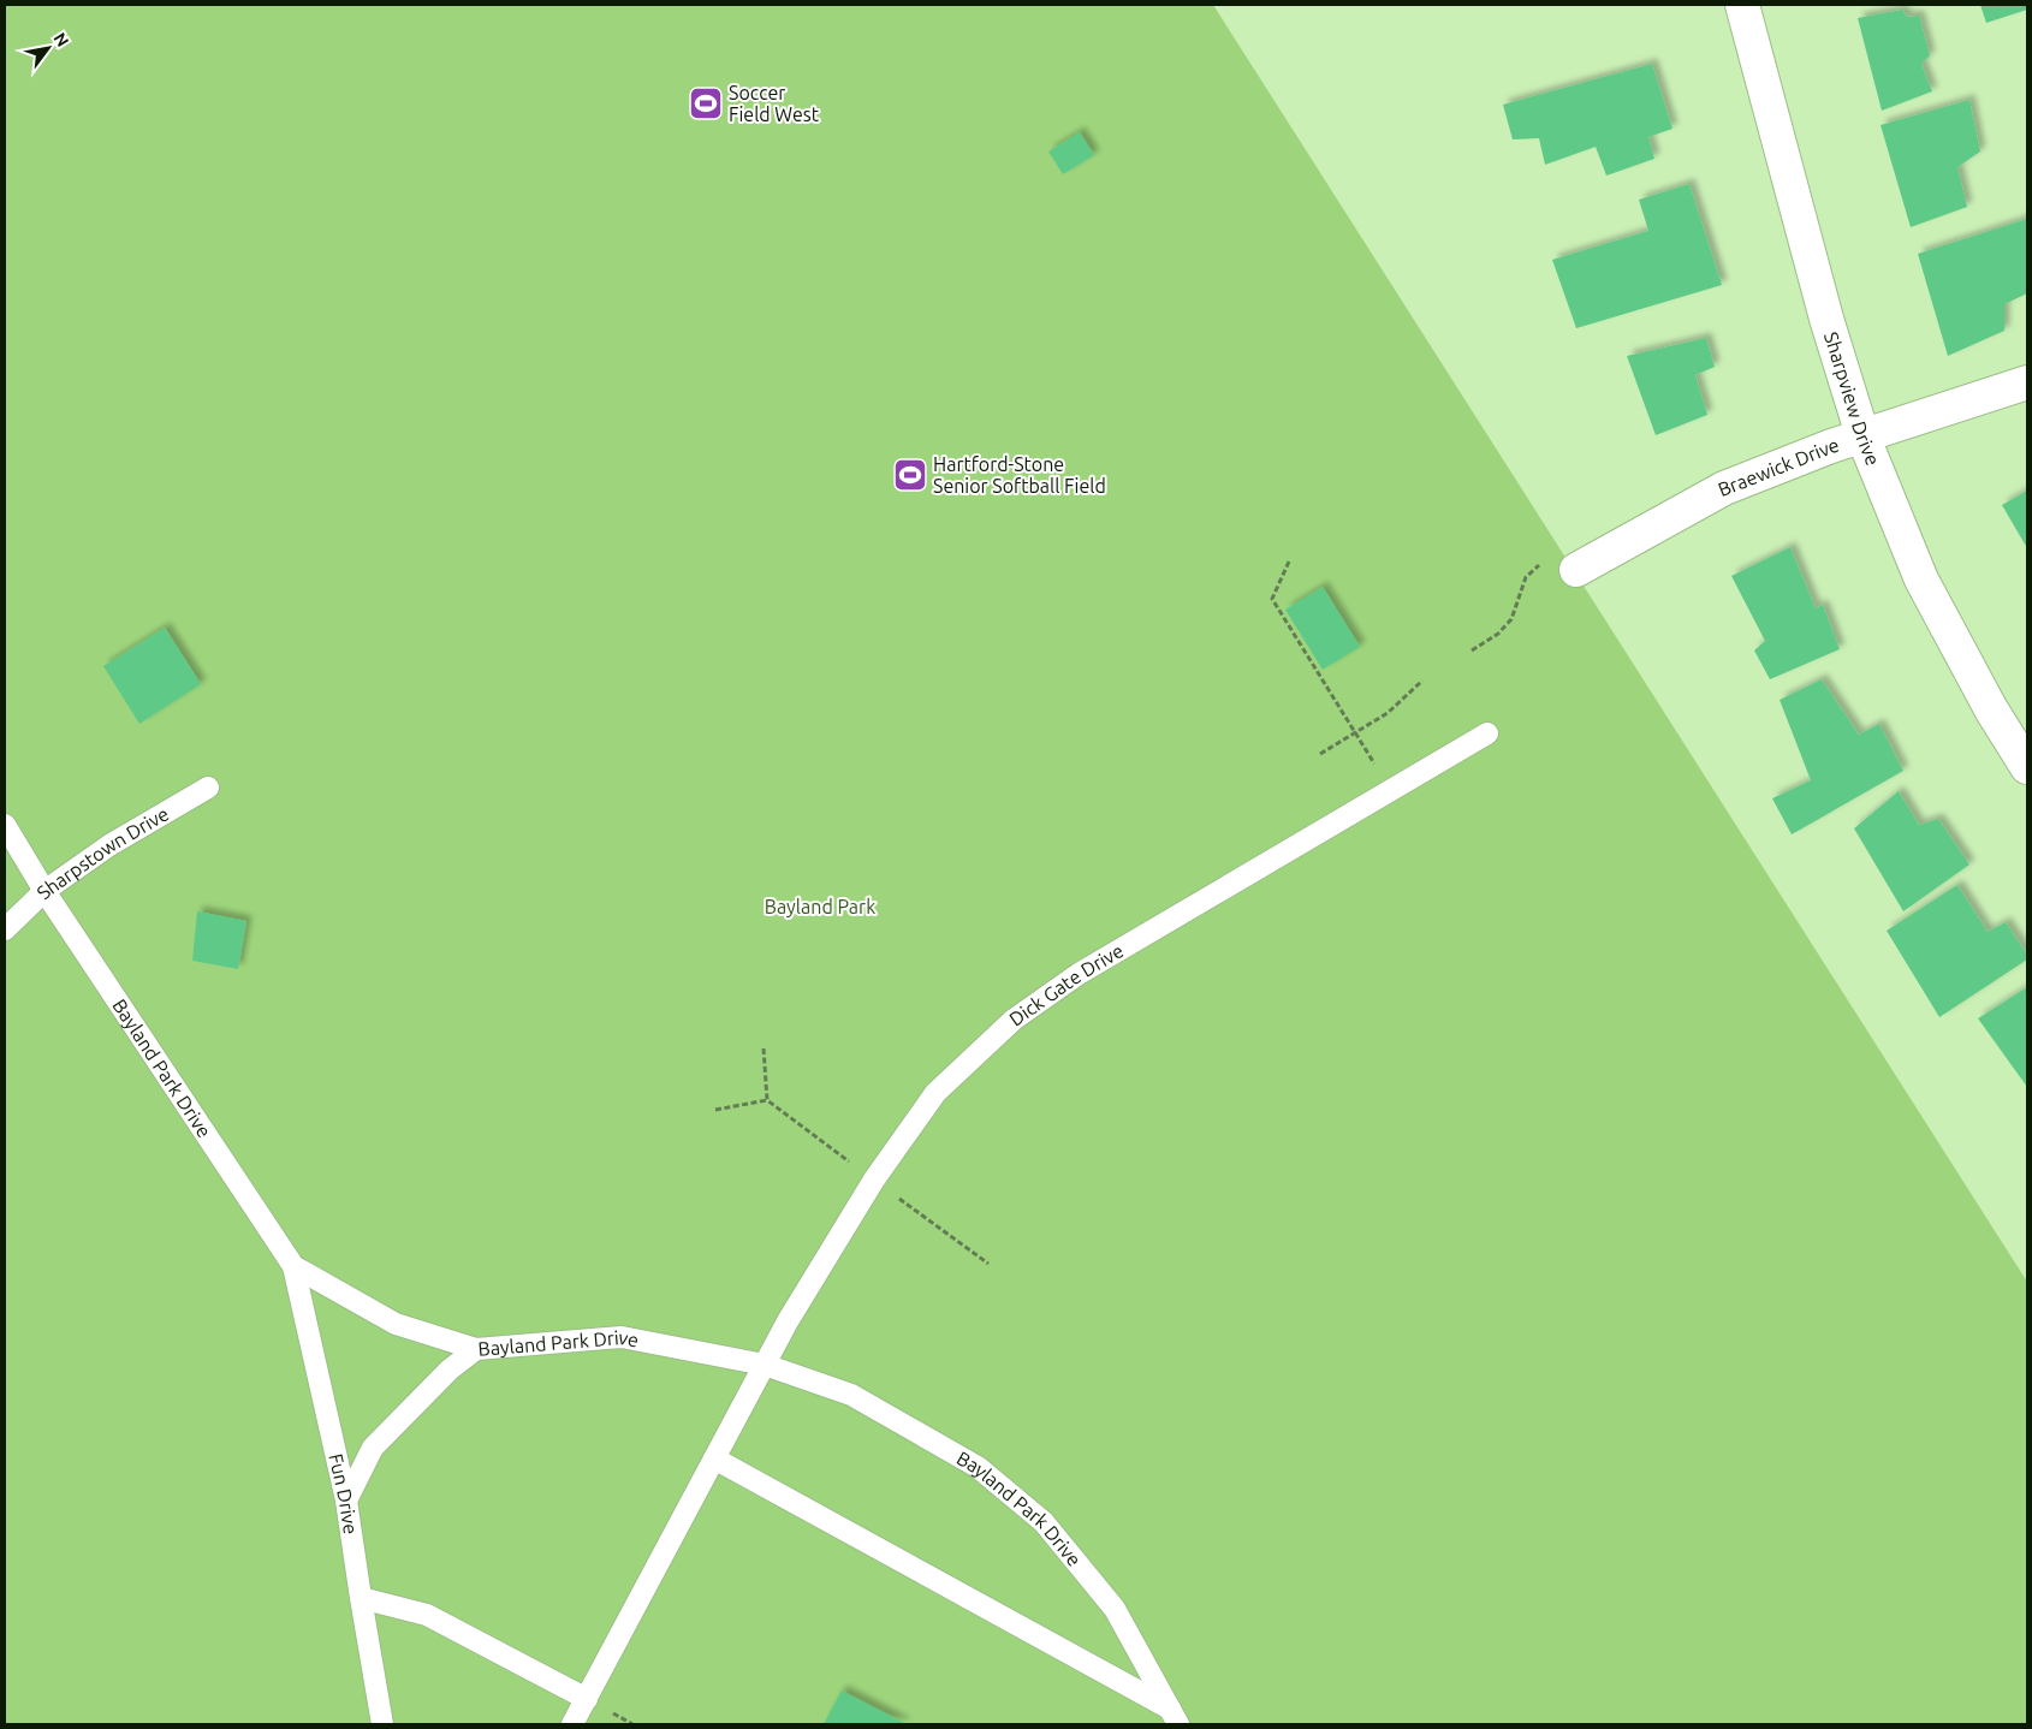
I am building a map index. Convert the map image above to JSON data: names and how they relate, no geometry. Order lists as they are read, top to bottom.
{
  "streets": {
    "street": ["Sharpview Drive", "Braewick Drive"],
    "lane": [
      "Sharpstown Drive",
      "Dick Gate Drive",
      "Bayland Park Drive",
      "Fun Drive"
    ]
  },
  "crossings": [
    ["Sharpview Drive", "Braewick Drive"],
    ["Sharpstown Drive", "Bayland Park Drive"],
    ["Dick Gate Drive", "Bayland Park Drive"],
    ["Bayland Park Drive", "Fun Drive"]
  ],
  "parks": ["Bayland Park"],
  "places": {
    "sports": ["Soccer Field West", "Hartford-Stone Senior Softball Field"]
  },
  "north": "top right"
}
